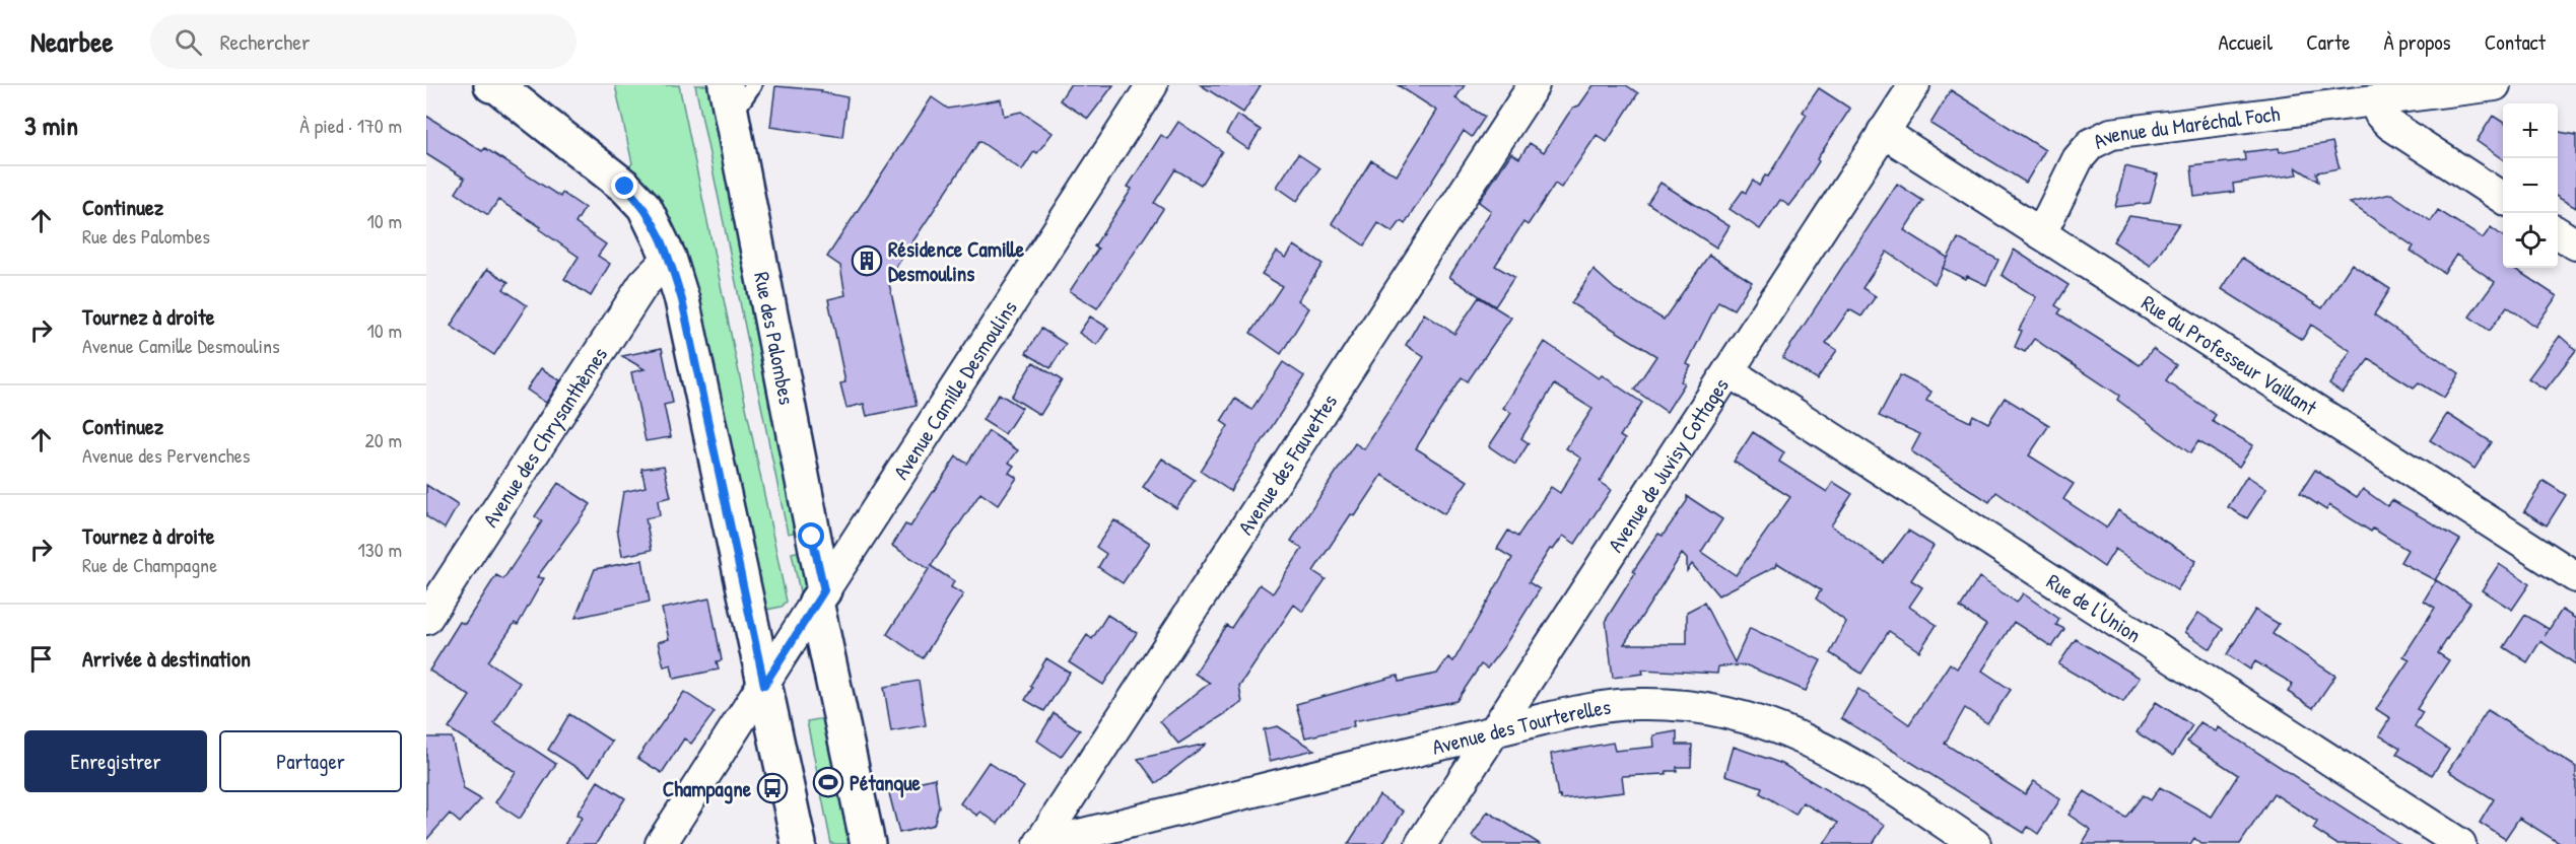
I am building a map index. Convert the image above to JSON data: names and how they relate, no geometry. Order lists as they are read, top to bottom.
{
  "streets": {
    "street": [
      "Avenue du Maréchal Foch",
      "Rue des Palombes",
      "Rue du Professeur Vaillant",
      "Avenue Camille Desmoulins",
      "Avenue des Chrysanthèmes",
      "Avenue des Fauvettes",
      "Avenue de Juvisy Cottages",
      "Rue de l'Union",
      "Avenue des Tourterelles"
    ]
  },
  "crossings": [
    ["Avenue du Maréchal Foch", "Rue du Professeur Vaillant"],
    ["Rue des Palombes", "Avenue Camille Desmoulins"],
    ["Rue du Professeur Vaillant", "Avenue de Juvisy Cottages"],
    ["Avenue des Fauvettes", "Avenue des Tourterelles"],
    ["Avenue de Juvisy Cottages", "Rue de l'Union"],
    ["Avenue de Juvisy Cottages", "Avenue des Tourterelles"]
  ],
  "places": {
    "building": ["Résidence Camille Desmoulins"],
    "sports": ["Pétanque"],
    "bus stop": ["Champagne"]
  },
  "page": {
    "header": "Nearbee",
    "search": "Rechercher",
    "nav": [
      "Accueil",
      "Carte",
      "À propos",
      "Contact"
    ],
    "heading": ["3 min", "À pied · 170 m"],
    "map_buttons": ["+", "−"],
    "list": [
      ["Continuez", "Rue des Palombes", "10 m"],
      ["Tournez à droite", "Avenue Camille Desmoulins", "10 m"],
      ["Continuez", "Avenue des Pervenches", "20 m"],
      ["Tournez à droite", "Rue de Champagne", "130 m"],
      "Arrivée à destination"
    ],
    "buttons": ["Enregistrer", "Partager"]
  }
}
